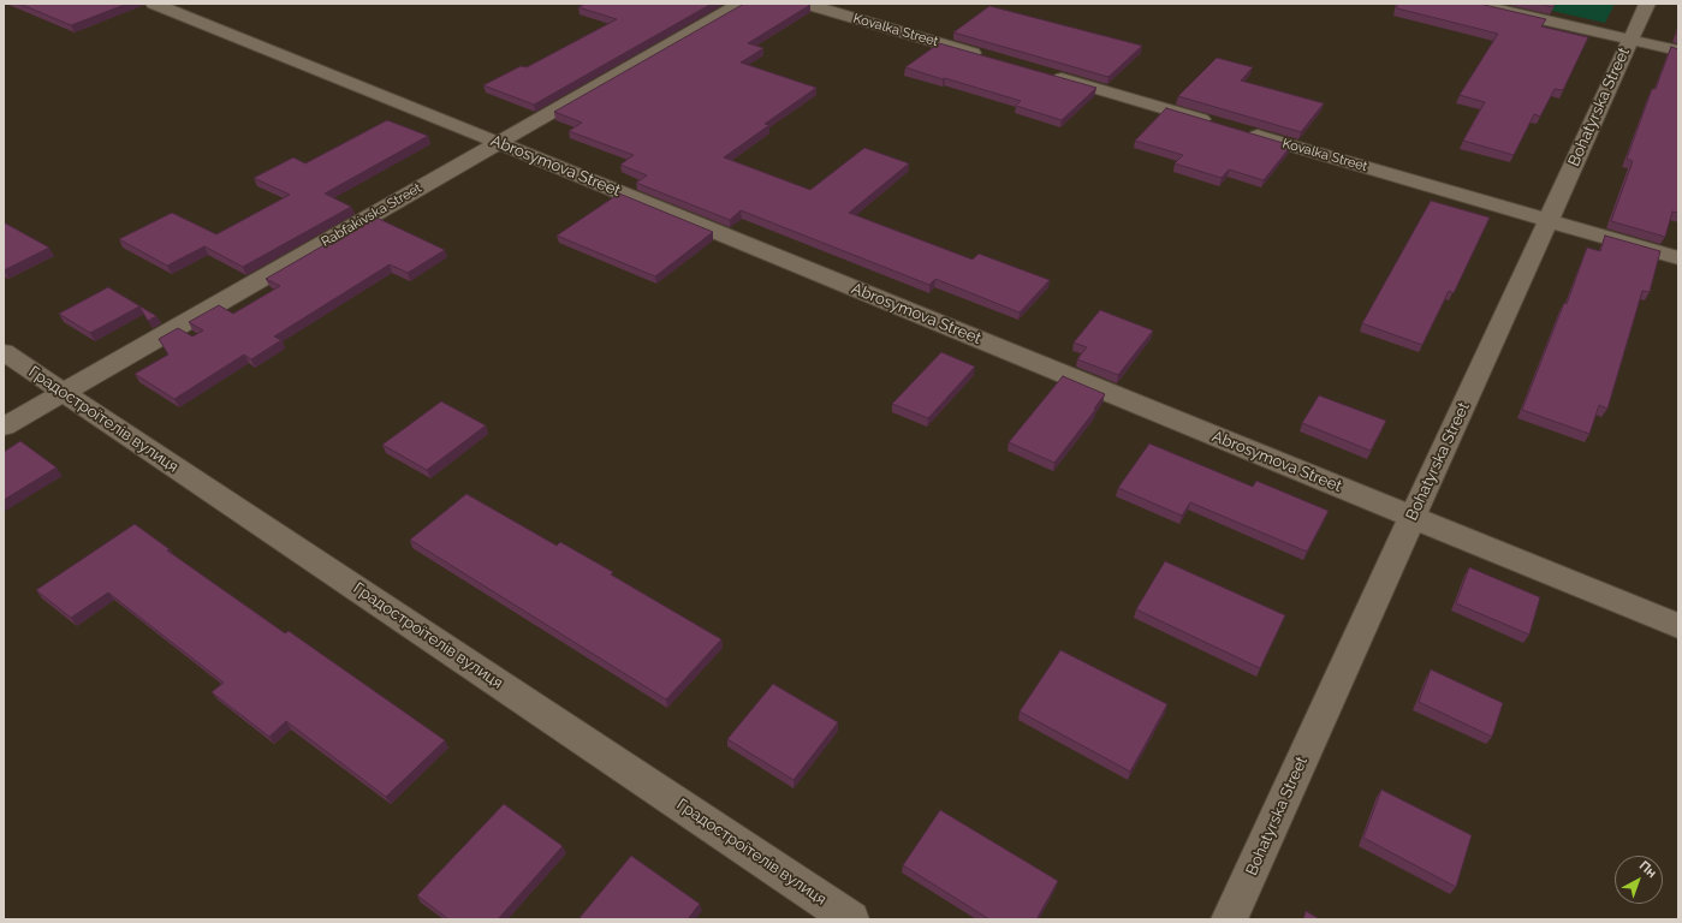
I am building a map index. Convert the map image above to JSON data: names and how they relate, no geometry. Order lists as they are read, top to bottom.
{
  "streets": {
    "street": [
      "Kovalka Street",
      "Bohatyrska Street",
      "Abrosymova Street",
      "Rabfakivska Street",
      "Градостроїтелiв вулиця"
    ]
  },
  "crossings": [
    ["Kovalka Street", "Bohatyrska Street"],
    ["Bohatyrska Street", "Abrosymova Street"],
    ["Abrosymova Street", "Rabfakivska Street"],
    ["Rabfakivska Street", "Градостроїтелiв вулиця"]
  ],
  "north": "top right"
}
